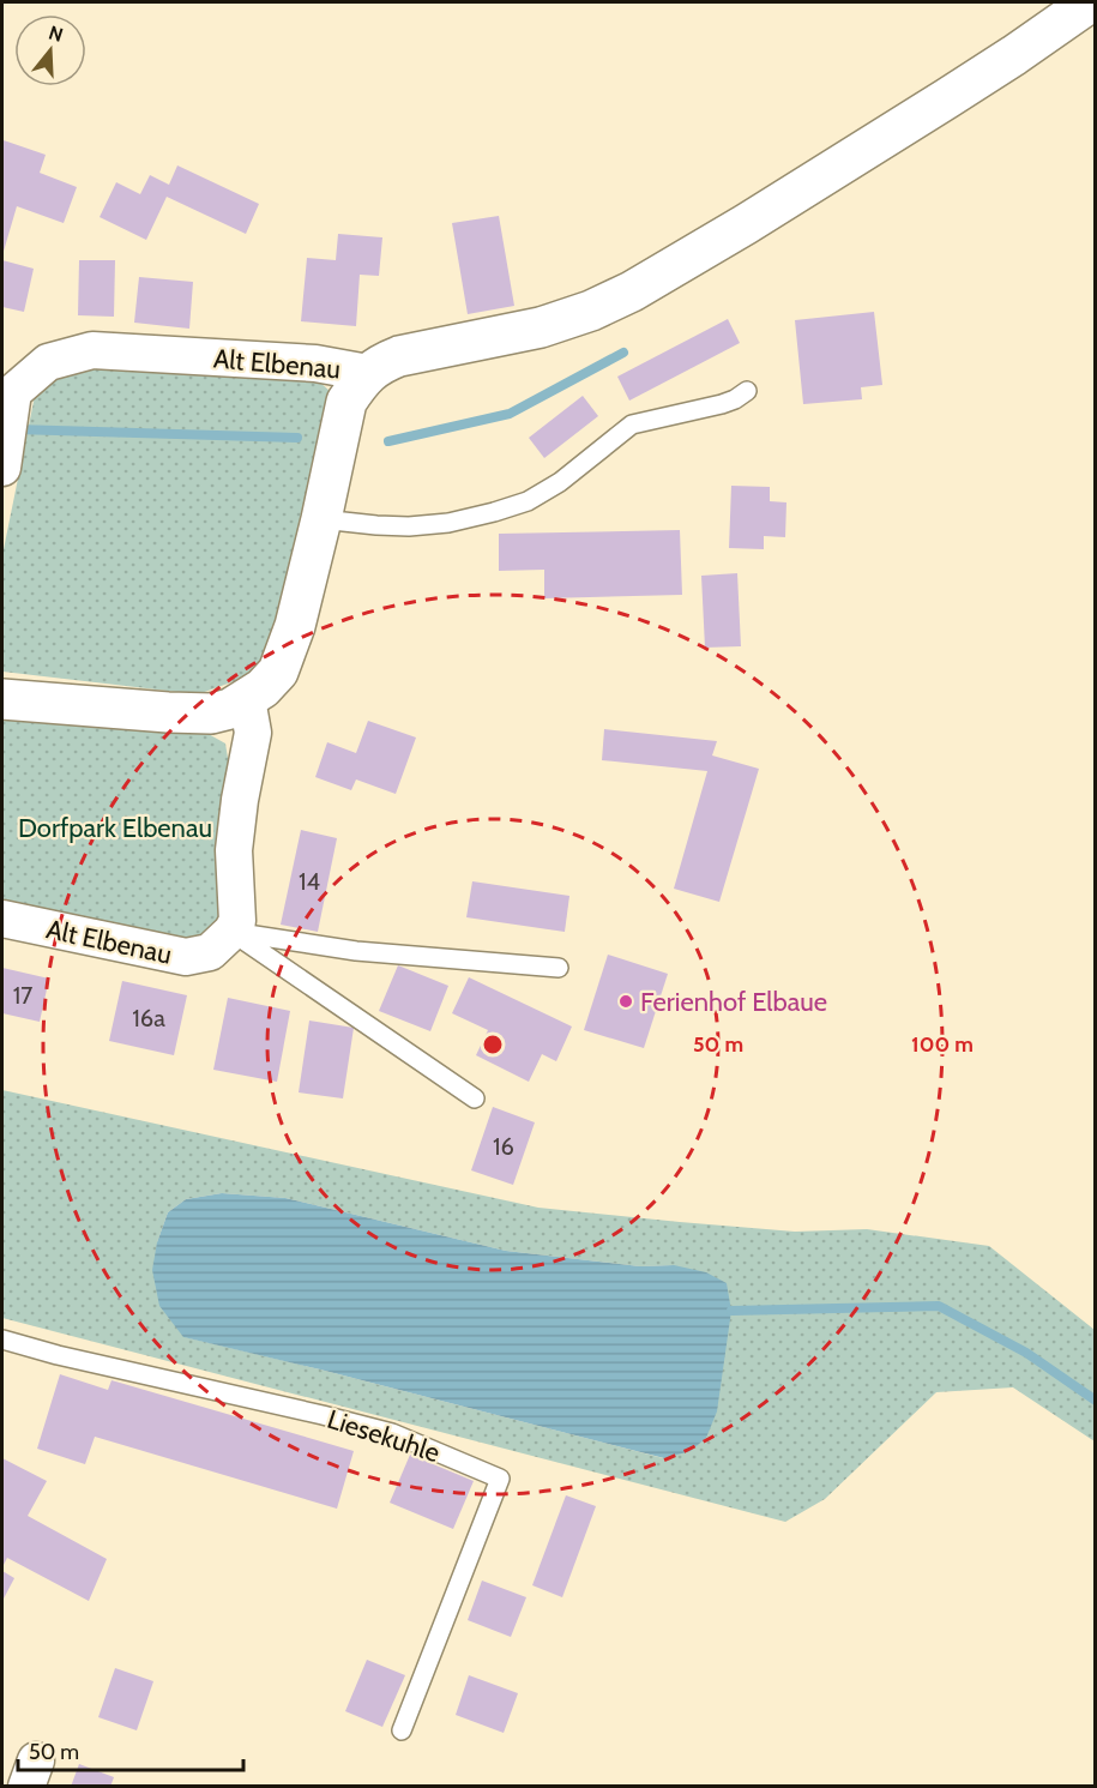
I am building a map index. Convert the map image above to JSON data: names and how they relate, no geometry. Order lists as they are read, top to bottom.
{
  "streets": {
    "street": ["Alt Elbenau"],
    "lane": ["Liesekuhle"]
  },
  "parks": ["Dorfpark Elbenau"],
  "places": ["Ferienhof Elbaue"],
  "house_numbers": [
    "14",
    "17",
    "16a",
    "16"
  ],
  "scale_bar": "50 m",
  "north": "top",
  "rings": ["50 m", "100 m"]
}
